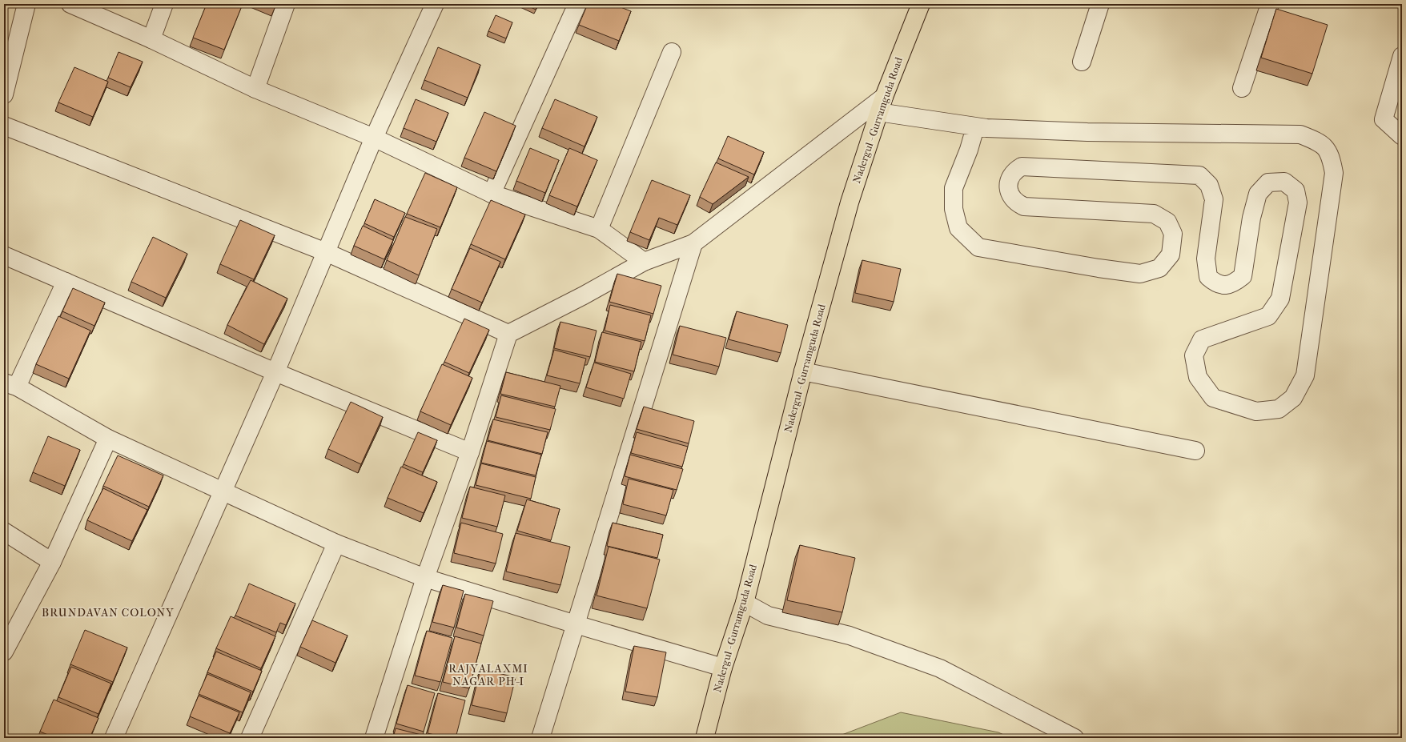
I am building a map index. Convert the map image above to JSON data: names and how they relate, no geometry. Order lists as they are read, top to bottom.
{
  "streets": {
    "main road": ["Nadergul - Gurramguda Road"]
  },
  "districts": ["BRUNDAVAN COLONY", "RAJYALAXMI NAGAR PH-I"]
}
